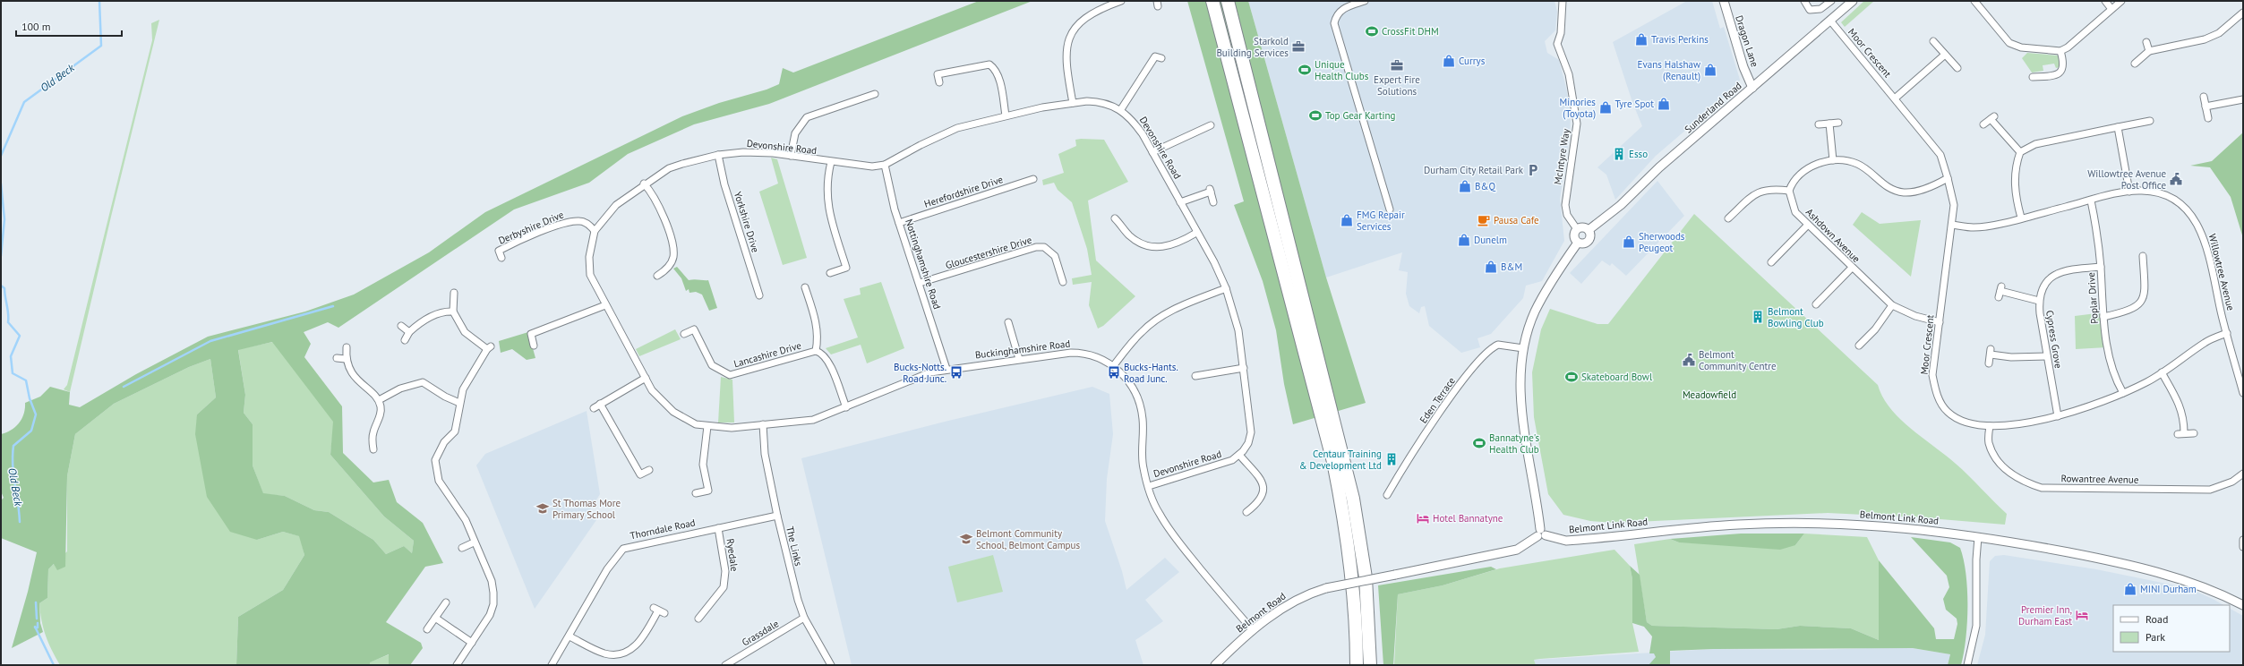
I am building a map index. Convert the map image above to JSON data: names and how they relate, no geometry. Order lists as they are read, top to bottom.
{
  "streets": {
    "street": [
      "Dragon Lane",
      "Moor Crescent",
      "Sunderland Road",
      "Devonshire Road",
      "McIntyre Way",
      "Herefordshire Drive",
      "Yorkshire Drive",
      "Derbyshire Drive",
      "Ashdown Avenue",
      "Gloucestershire Drive",
      "Nottinghamshire Road",
      "Willowtree Avenue",
      "Poplar Drive",
      "Cypress Grove",
      "Buckinghamshire Road",
      "Lancashire Drive",
      "Eden Terrace",
      "Rowantree Avenue",
      "Belmont Link Road",
      "Thorndale Road",
      "The Links",
      "Ryedale",
      "Belmont Road",
      "Grassdale"
    ]
  },
  "crossings": [
    ["Dragon Lane", "Sunderland Road"],
    ["Moor Crescent", "Sunderland Road"],
    ["Moor Crescent", "Ashdown Avenue"],
    ["Moor Crescent", "Willowtree Avenue"],
    ["Moor Crescent", "Poplar Drive"],
    ["Moor Crescent", "Cypress Grove"],
    ["Moor Crescent", "Rowantree Avenue"],
    ["Sunderland Road", "McIntyre Way"],
    ["Devonshire Road", "Yorkshire Drive"],
    ["Devonshire Road", "Derbyshire Drive"],
    ["Devonshire Road", "Nottinghamshire Road"],
    ["Devonshire Road", "Buckinghamshire Road"],
    ["Herefordshire Drive", "Nottinghamshire Road"],
    ["Gloucestershire Drive", "Nottinghamshire Road"],
    ["Nottinghamshire Road", "Buckinghamshire Road"],
    ["Willowtree Avenue", "Poplar Drive"],
    ["Poplar Drive", "Cypress Grove"],
    ["Buckinghamshire Road", "Lancashire Drive"],
    ["Buckinghamshire Road", "The Links"],
    ["Buckinghamshire Road", "Belmont Road"],
    ["Belmont Link Road", "Belmont Road"],
    ["Thorndale Road", "The Links"],
    ["Thorndale Road", "Ryedale"],
    ["The Links", "Grassdale"]
  ],
  "water": ["Old Beck"],
  "parks": ["Meadowfield"],
  "places": {
    "sports": [
      "CrossFit DHM",
      "Unique Health Clubs",
      "Top Gear Karting",
      "Skateboard Bowl",
      "Bannatyne's Health Club"
    ],
    "shop": [
      "Travis Perkins",
      "Currys",
      "Evans Halshaw (Renault)",
      "Tyre Spot",
      "Minories (Toyota)",
      "B&Q",
      "FMG Repair Services",
      "Dunelm",
      "Sherwoods Peugeot",
      "B&M",
      "MINI Durham"
    ],
    "office": ["Starkold Building Services", "Expert Fire Solutions"],
    "building": ["Esso", "Belmont Bowling Club", "Centaur Training & Development Ltd"],
    "parking": ["Durham City Retail Park"],
    "public building": ["Willowtree Avenue Post Office", "Belmont Community Centre"],
    "cafe": ["Pausa Cafe"],
    "bus stop": ["Bucks-Notts. Road Junc.", "Bucks-Hants. Road Junc."],
    "school or university": ["St Thomas More Primary School", "Belmont Community School, Belmont Campus"],
    "hotel": ["Hotel Bannatyne", "Premier Inn, Durham East"]
  },
  "legend": ["Road", "Park"],
  "scale_bar": "100 m"
}
